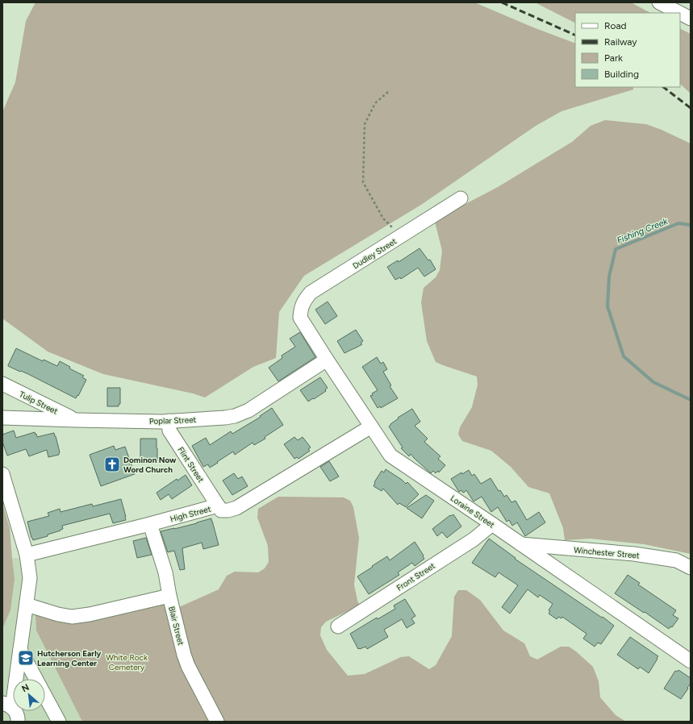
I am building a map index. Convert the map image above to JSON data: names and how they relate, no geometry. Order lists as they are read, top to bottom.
{
  "streets": {
    "street": [
      "Dudley Street",
      "Tulip Street",
      "Poplar Street",
      "Flint Street",
      "Loraine Street",
      "High Street",
      "Winchester Street",
      "Front Street",
      "Blair Street"
    ]
  },
  "crossings": [
    ["Dudley Street", "Loraine Street"],
    ["Tulip Street", "Poplar Street"],
    ["Poplar Street", "Flint Street"],
    ["Poplar Street", "Loraine Street"],
    ["Flint Street", "High Street"],
    ["Loraine Street", "High Street"],
    ["Loraine Street", "Winchester Street"],
    ["Loraine Street", "Front Street"],
    ["High Street", "Blair Street"]
  ],
  "water": ["Fishing Creek"],
  "parks": ["White Rock Cemetery"],
  "places": {
    "church": ["Dominon Now Word Church"],
    "school or university": ["Hutcherson Early Learning Center"]
  },
  "legend": [
    "Road",
    "Railway",
    "Park",
    "Building"
  ],
  "north": "top left"
}
